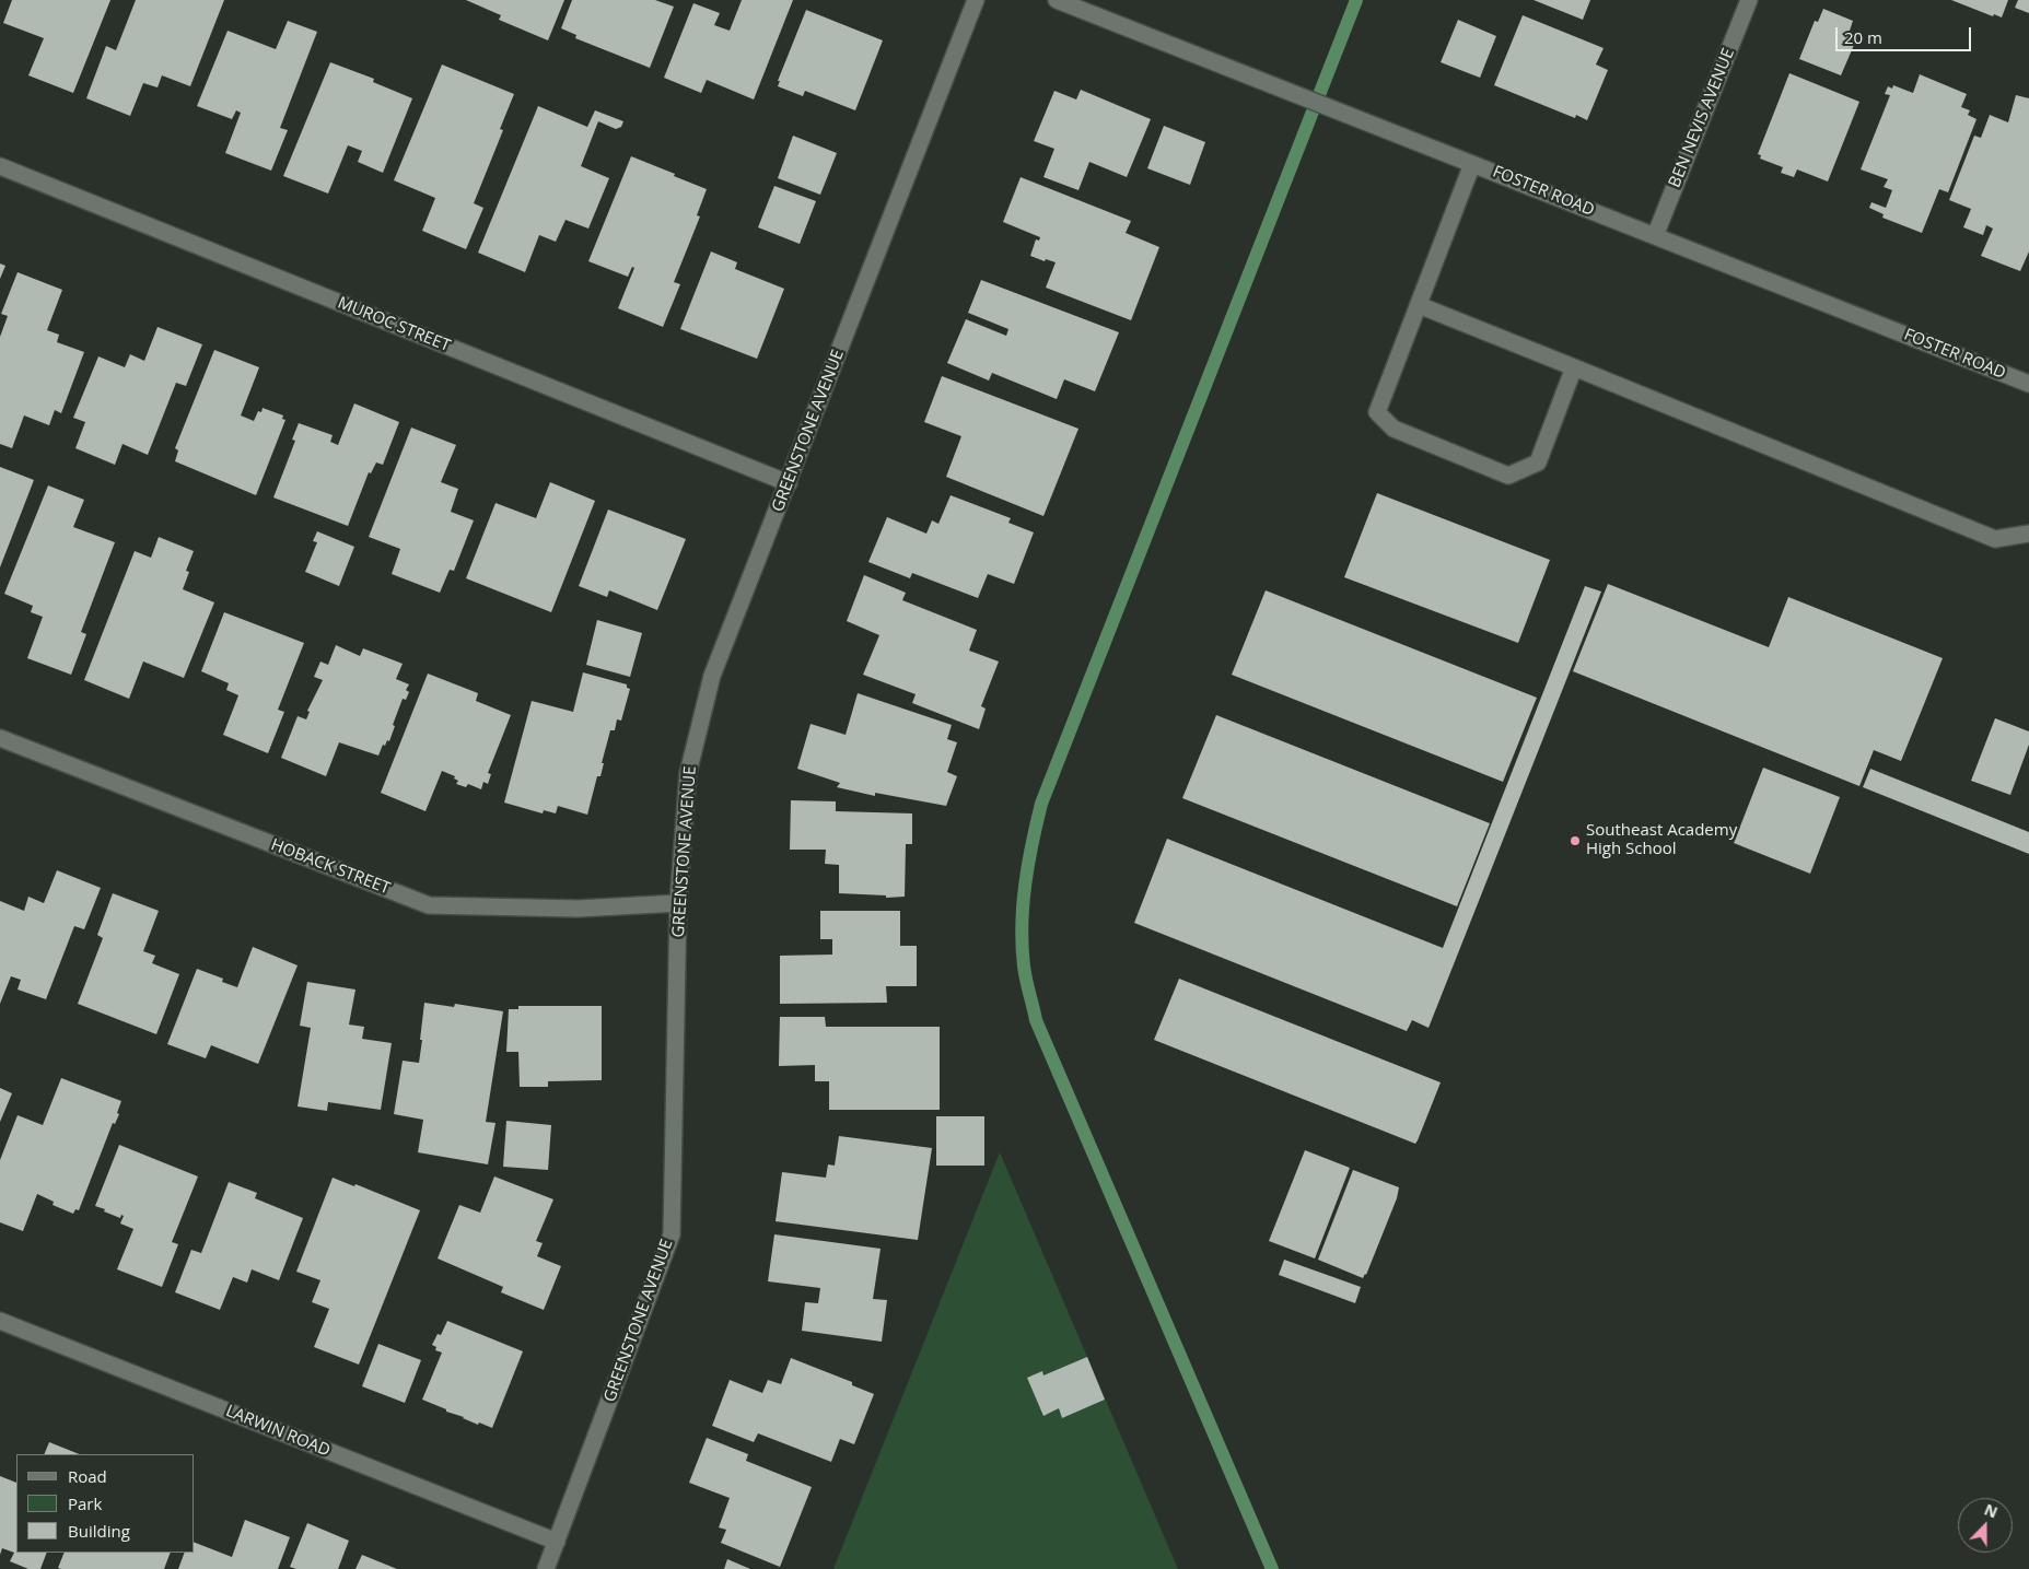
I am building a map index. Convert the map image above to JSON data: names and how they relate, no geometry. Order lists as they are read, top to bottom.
{
  "streets": {
    "street": [
      "BEN NEVIS AVENUE",
      "FOSTER ROAD",
      "MUROC STREET",
      "GREENSTONE AVENUE",
      "HOBACK STREET",
      "LARWIN ROAD"
    ]
  },
  "crossings": [
    ["BEN NEVIS AVENUE", "FOSTER ROAD"],
    ["MUROC STREET", "GREENSTONE AVENUE"],
    ["GREENSTONE AVENUE", "HOBACK STREET"],
    ["GREENSTONE AVENUE", "LARWIN ROAD"]
  ],
  "places": ["Southeast Academy High School"],
  "legend": ["Road", "Park", "Building"],
  "scale_bar": "20 m",
  "north": "top"
}
